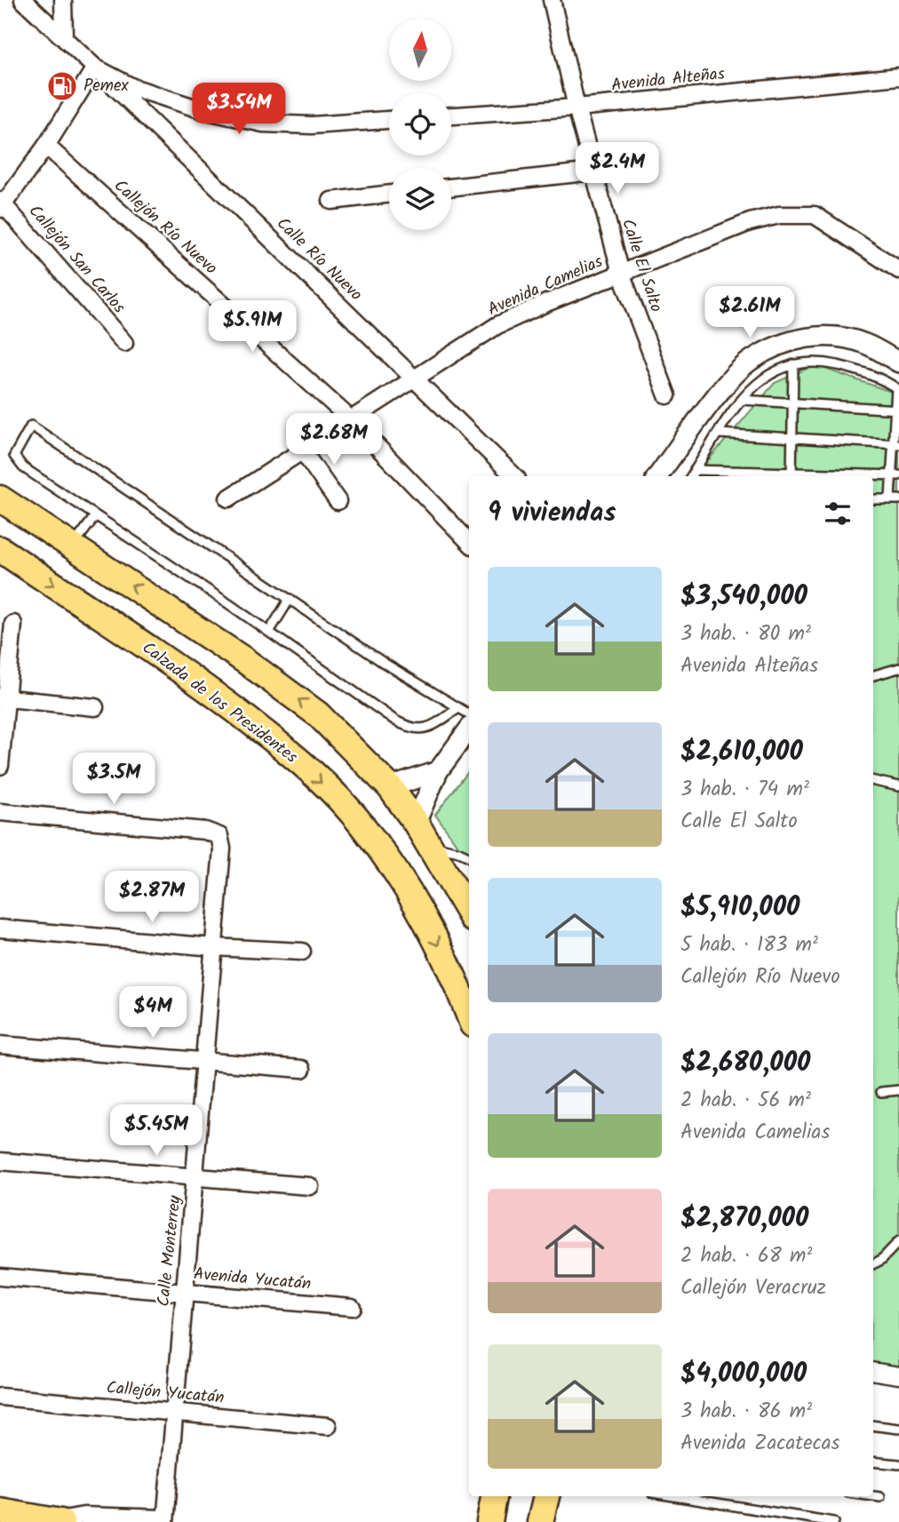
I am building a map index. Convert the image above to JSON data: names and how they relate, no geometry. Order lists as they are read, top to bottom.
{
  "streets": {
    "main road": ["Calzada de los Presidentes"],
    "street": [
      "Avenida Alteñas",
      "Callejón Río Nuevo",
      "Callejón San Carlos",
      "Calle Río Nuevo",
      "Calle El Salto",
      "Avenida Camelias",
      "Calle Monterrey",
      "Avenida Yucatán",
      "Callejón Yucatán"
    ]
  },
  "crossings": [
    ["Avenida Alteñas", "Calle El Salto"],
    ["Callejón Río Nuevo", "Avenida Camelias"],
    ["Calle Río Nuevo", "Avenida Camelias"],
    ["Calle El Salto", "Avenida Camelias"],
    ["Calle Monterrey", "Avenida Yucatán"],
    ["Calle Monterrey", "Callejón Yucatán"]
  ],
  "places": {
    "fuel station": ["Pemex"]
  },
  "north": "top",
  "page": {
    "price": [
      "$3.54M",
      "$2.4M",
      "$2.61M",
      "$5.91M",
      "$2.68M",
      "$3.5M",
      "$2.87M",
      "$4M",
      "$5.45M"
    ],
    "heading": "9 viviendas",
    "list": [
      {
        "name": "$3,540,000",
        "note": "3 hab. · 80 m² · Avenida Alteñas"
      },
      {
        "name": "$2,610,000",
        "note": "3 hab. · 74 m² · Calle El Salto"
      },
      {
        "name": "$5,910,000",
        "note": "5 hab. · 183 m² · Callejón Río Nuevo"
      },
      {
        "name": "$2,680,000",
        "note": "2 hab. · 56 m² · Avenida Camelias"
      },
      {
        "name": "$2,870,000",
        "note": "2 hab. · 68 m² · Callejón Veracruz"
      },
      {
        "name": "$4,000,000",
        "note": "3 hab. · 86 m² · Avenida Zacatecas"
      }
    ]
  }
}
